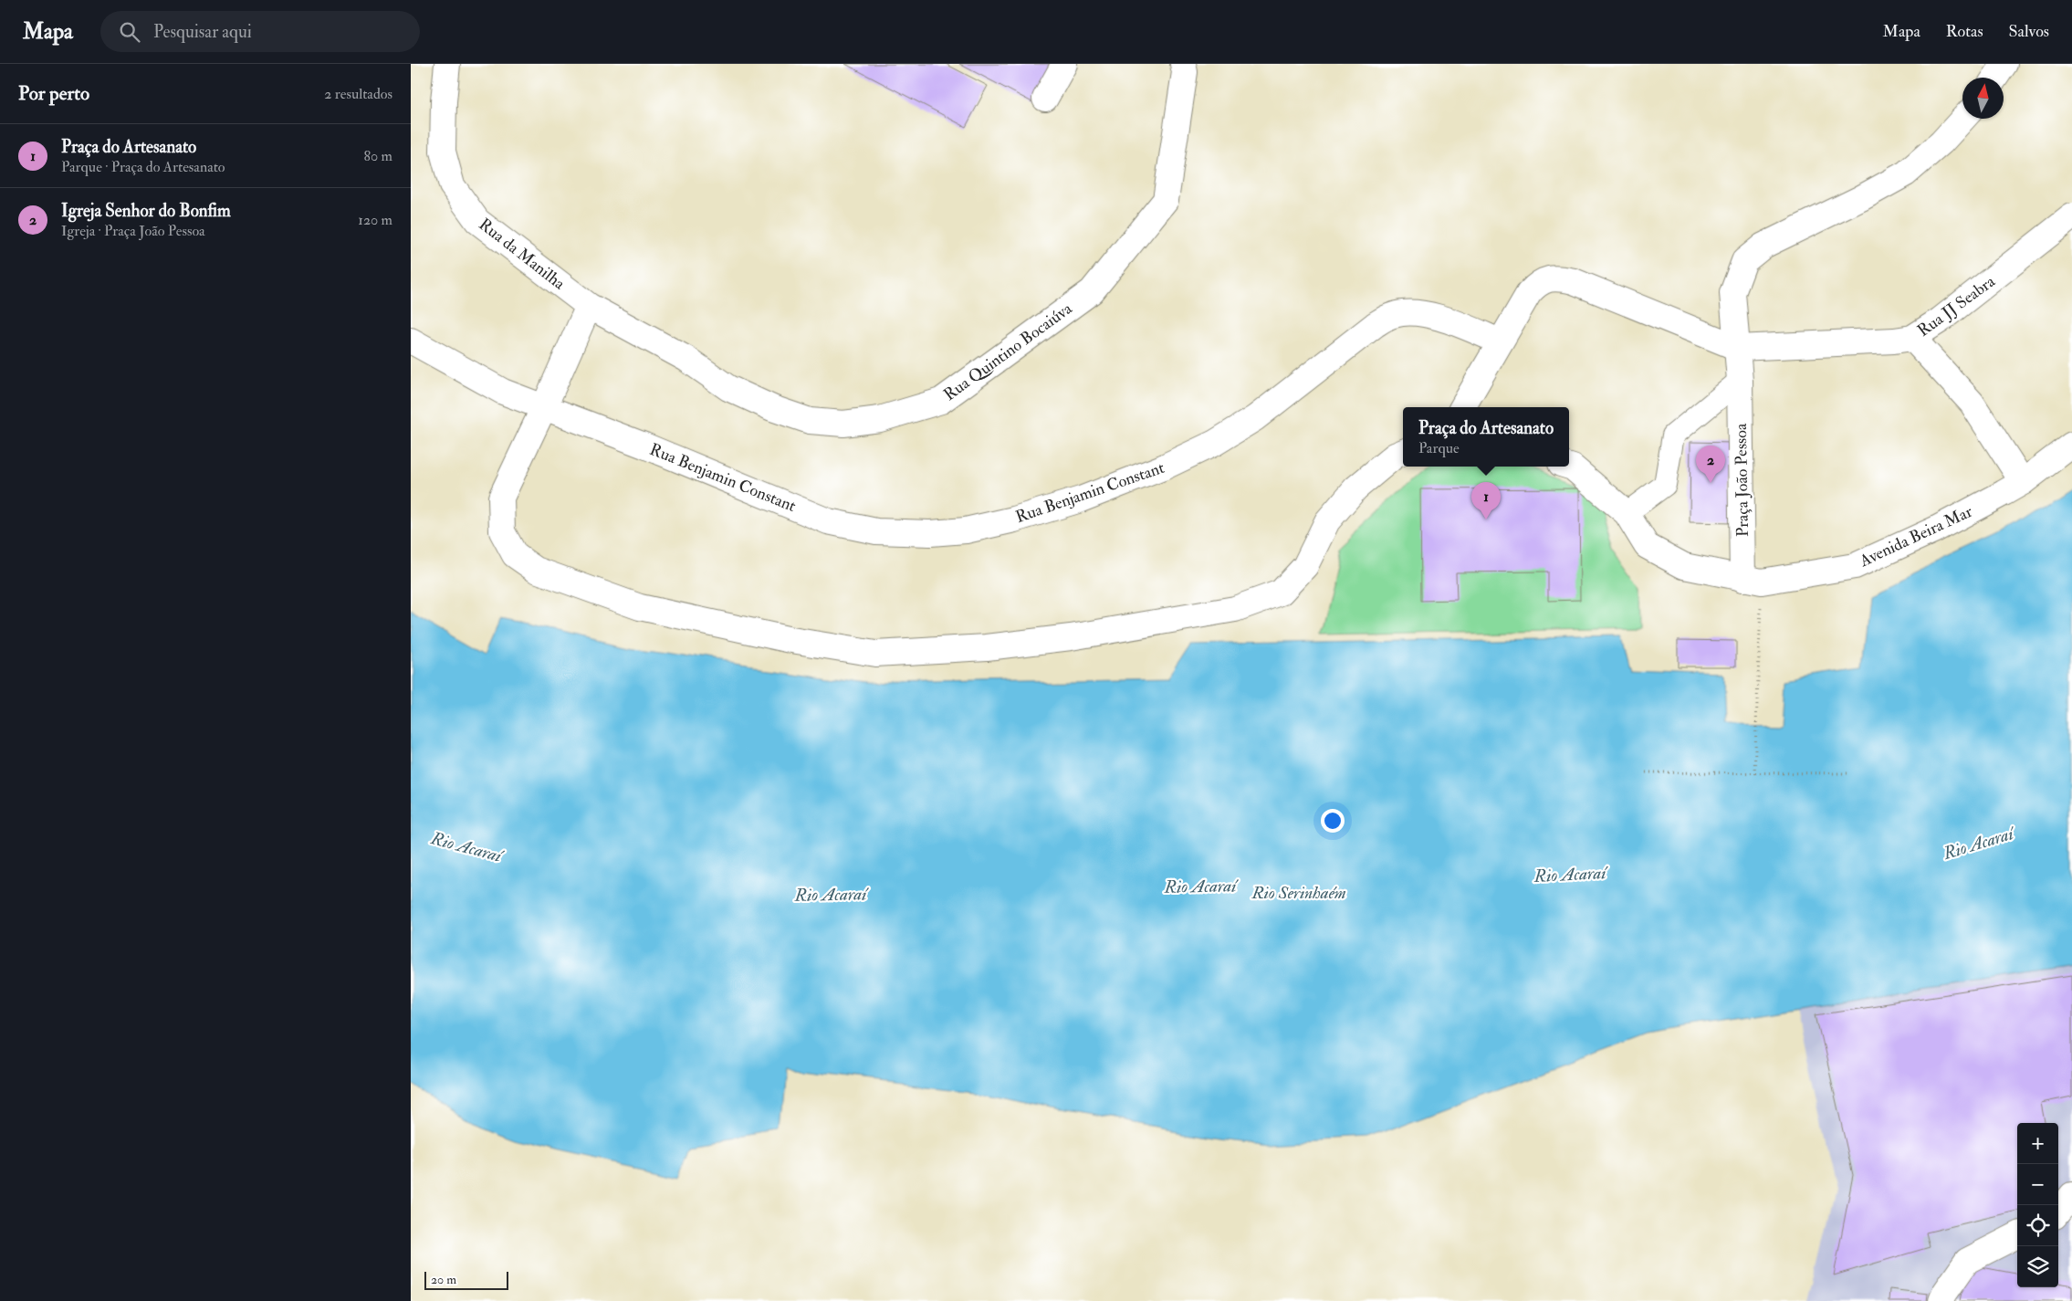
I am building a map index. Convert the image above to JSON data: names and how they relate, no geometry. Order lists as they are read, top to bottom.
{
  "streets": {
    "street": [
      "Rua da Manilha",
      "Rua JJ Seabra",
      "Rua Quintino Bocaiúva",
      "Rua Benjamin Constant",
      "Praça João Pessoa",
      "Avenida Beira Mar"
    ]
  },
  "crossings": [
    ["Rua da Manilha", "Rua Quintino Bocaiúva"],
    ["Rua JJ Seabra", "Praça João Pessoa"],
    ["Praça João Pessoa", "Avenida Beira Mar"]
  ],
  "water": ["Rio Acaraí", "Rio Serinhaém"],
  "scale_bar": "20 m",
  "north": "top",
  "page": {
    "header": "Mapa",
    "search": "Pesquisar aqui",
    "nav": ["Mapa", "Rotas", "Salvos"],
    "heading": ["Por perto", "2 resultados"],
    "list": [
      {
        "mark": "1",
        "name": "Praça do Artesanato",
        "note": "Parque · Praça do Artesanato",
        "value": "80 m"
      },
      {
        "mark": "2",
        "name": "Igreja Senhor do Bonfim",
        "note": "Igreja · Praça João Pessoa",
        "value": "120 m"
      }
    ],
    "popup": ["Praça do Artesanato", "Parque"],
    "pins": ["2", "1"],
    "map_buttons": ["+", "−"],
    "scale": "20 m"
  }
}
